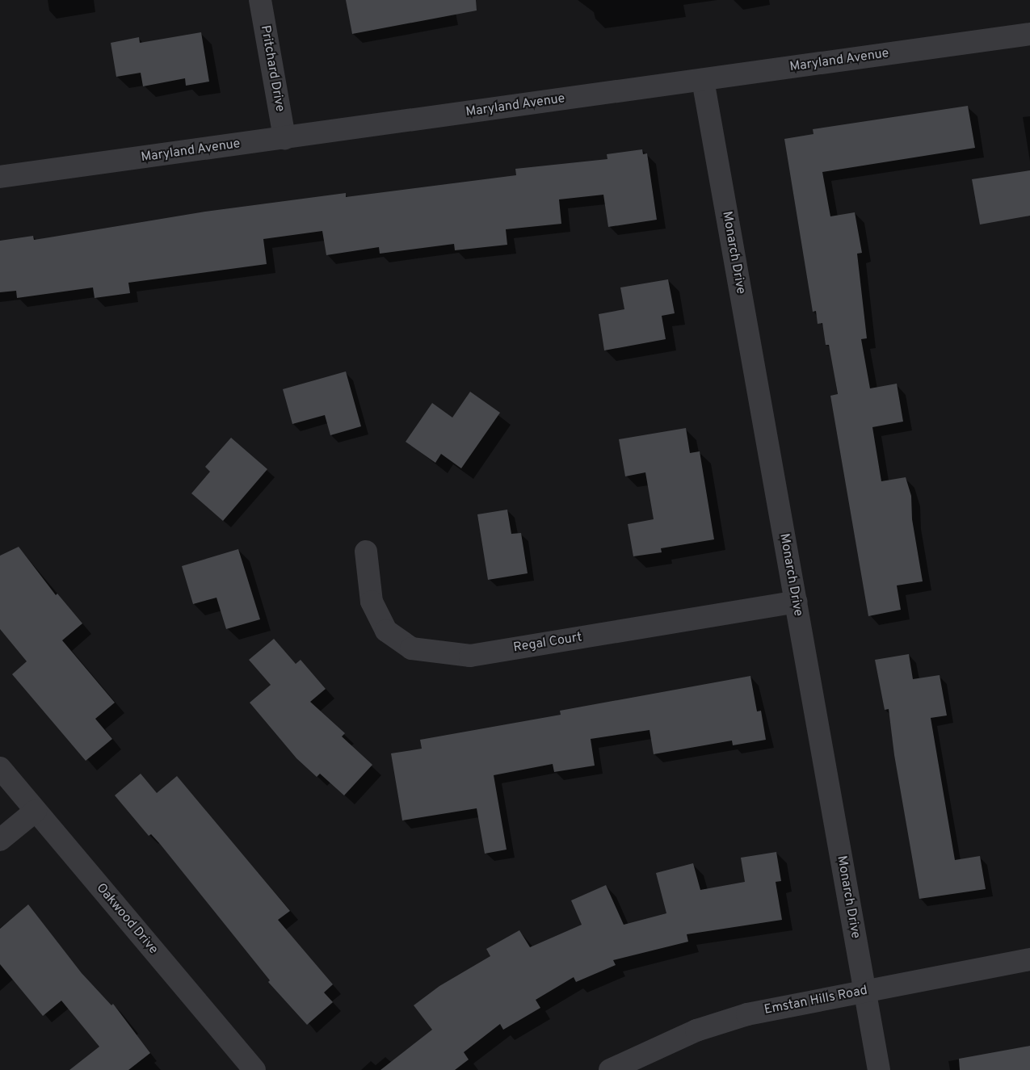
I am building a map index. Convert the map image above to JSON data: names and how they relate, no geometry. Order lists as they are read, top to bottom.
{
  "streets": {
    "street": [
      "Maryland Avenue",
      "Pritchard Drive",
      "Monarch Drive",
      "Regal Court",
      "Oakwood Drive",
      "Emstan Hills Road"
    ]
  },
  "crossings": [
    ["Maryland Avenue", "Pritchard Drive"],
    ["Maryland Avenue", "Monarch Drive"],
    ["Monarch Drive", "Regal Court"],
    ["Monarch Drive", "Emstan Hills Road"]
  ]
}
